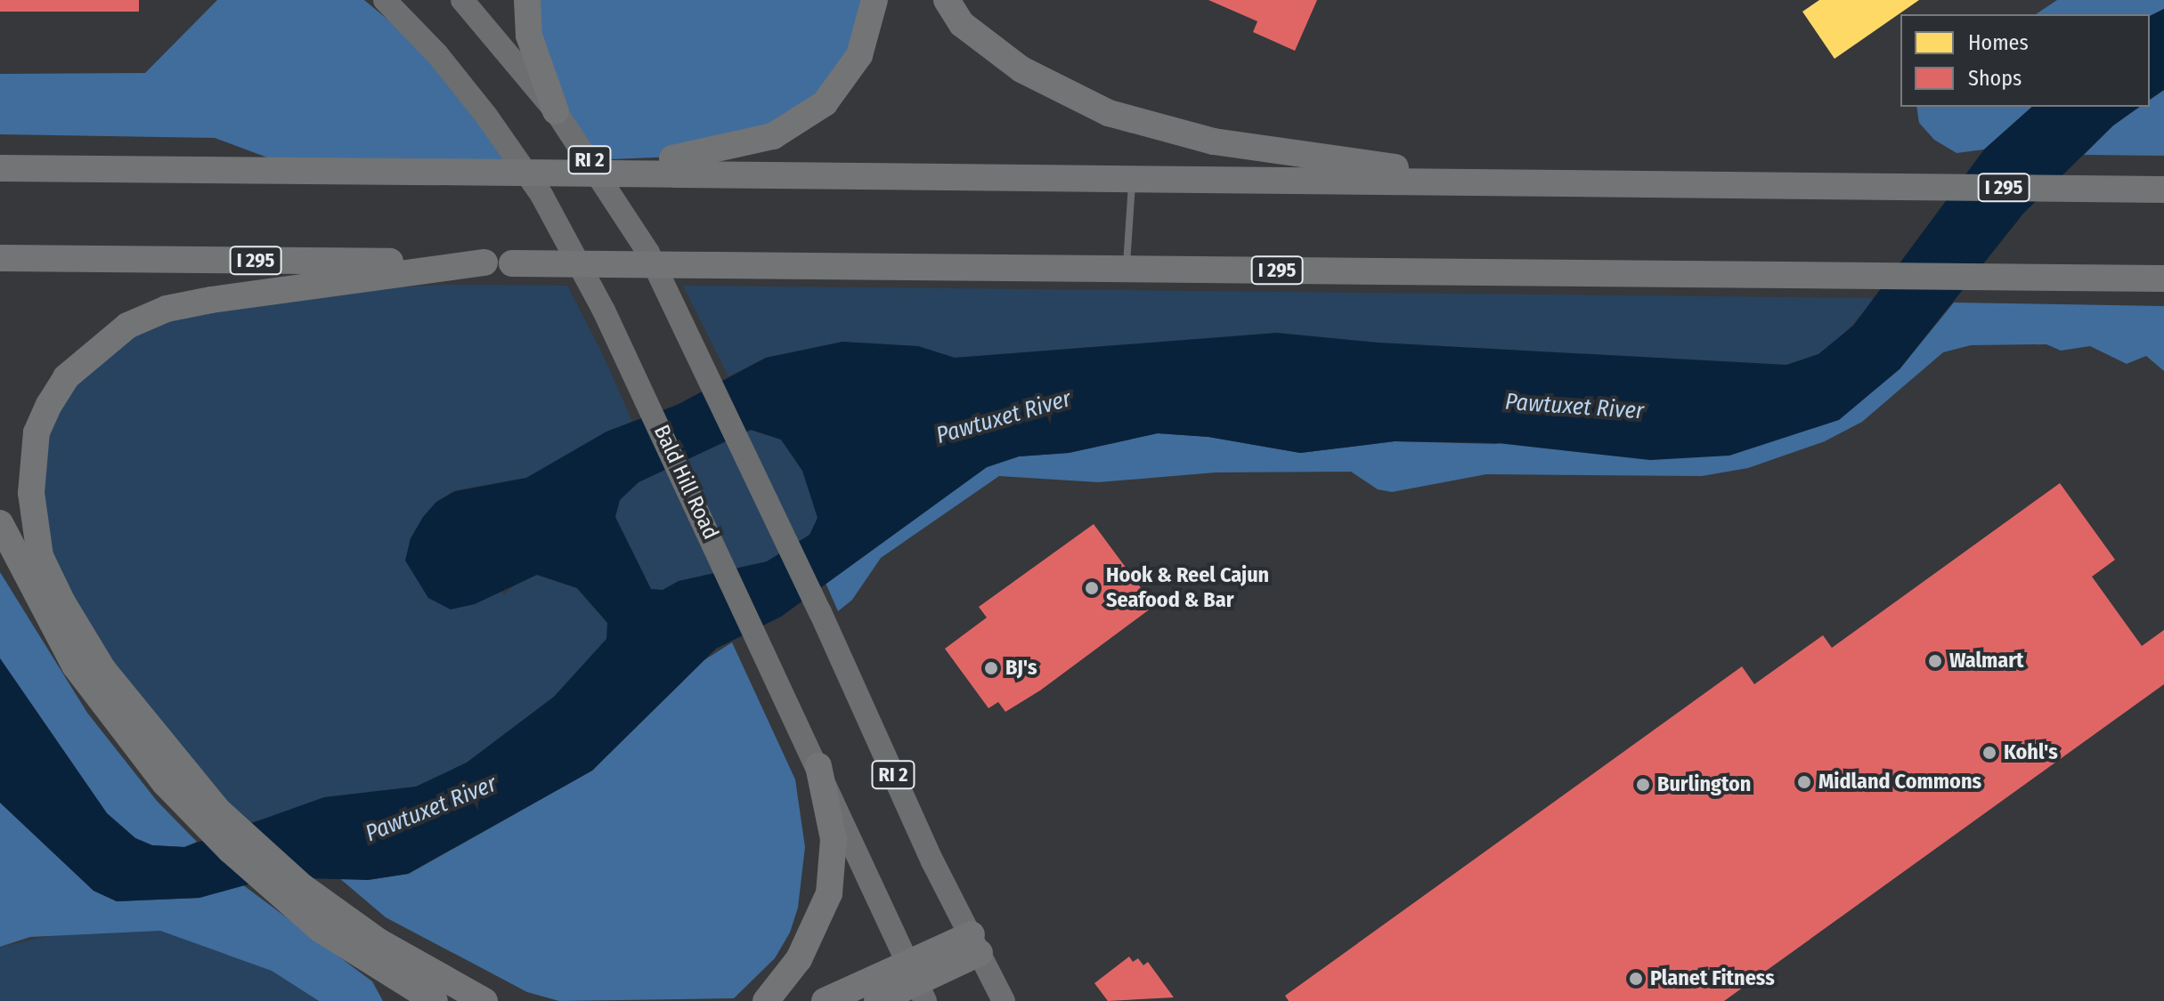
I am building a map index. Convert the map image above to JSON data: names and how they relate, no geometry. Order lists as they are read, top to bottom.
{
  "streets": {
    "highway": ["I 295"],
    "main road": ["RI 2", "Bald Hill Road"]
  },
  "water": ["Pawtuxet River"],
  "places": [
    "Hook & Reel Cajun Seafood & Bar",
    "Walmart",
    "BJ's",
    "Kohl's",
    "Midland Commons",
    "Burlington",
    "Planet Fitness"
  ],
  "legend": ["Homes", "Shops"]
}
